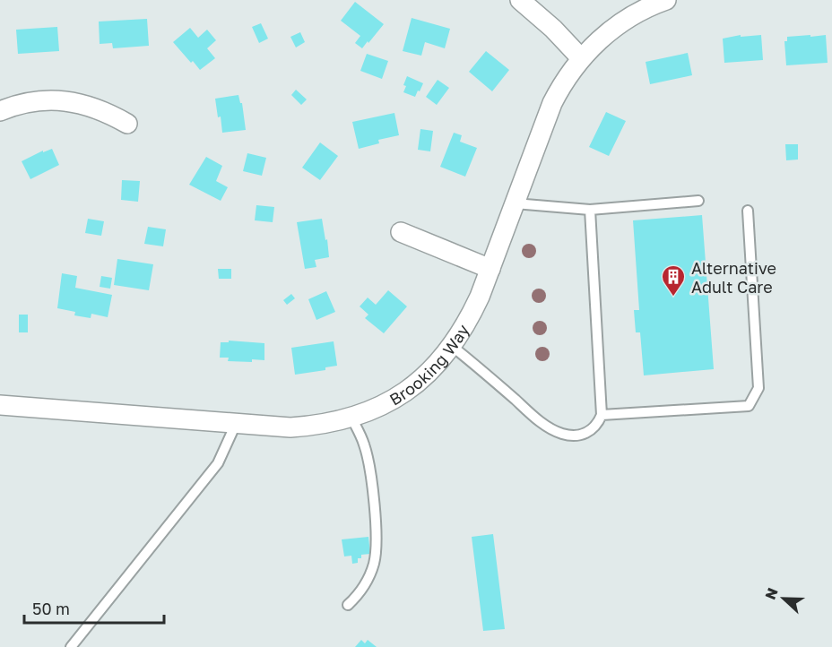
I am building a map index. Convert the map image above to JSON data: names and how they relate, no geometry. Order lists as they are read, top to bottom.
{
  "streets": {
    "street": ["Brooking Way"]
  },
  "places": {
    "building": ["Alternative Adult Care"]
  },
  "scale_bar": "50 m",
  "north": "left"
}
